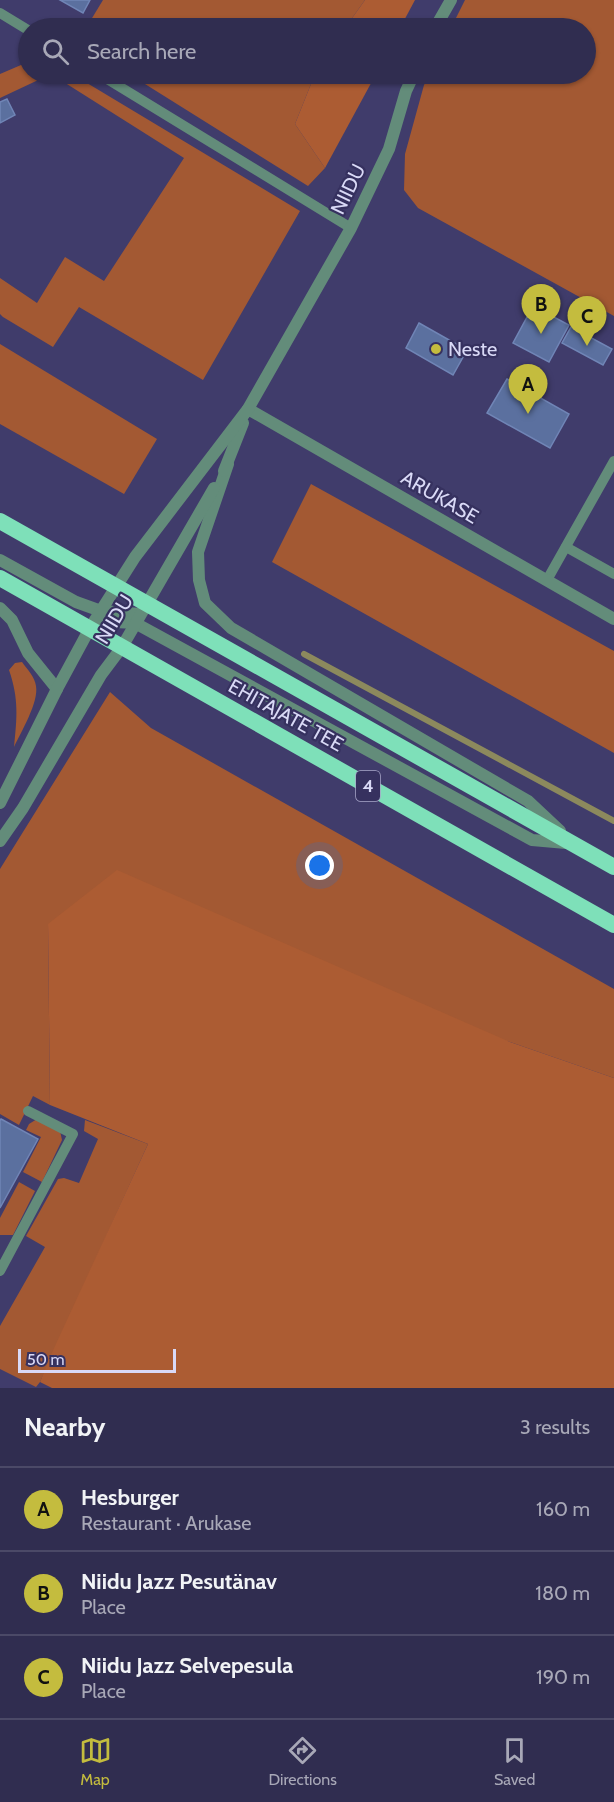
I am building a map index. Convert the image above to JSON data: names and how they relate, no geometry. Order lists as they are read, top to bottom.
{
  "streets": {
    "highway": ["EHITAJATE TEE", "4"],
    "street": ["NIIDU", "ARUKASE"]
  },
  "crossings": [
    ["NIIDU", "ARUKASE"],
    ["NIIDU", "EHITAJATE TEE"]
  ],
  "places": ["Neste"],
  "scale_bar": "50 m",
  "page": {
    "search": "Search here",
    "pins": ["B", "C", "A"],
    "scale": "50 m",
    "heading": ["Nearby", "3 results"],
    "list": [
      {
        "mark": "A",
        "name": "Hesburger",
        "note": "Restaurant · Arukase",
        "value": "160 m"
      },
      {
        "mark": "B",
        "name": "Niidu Jazz Pesutänav",
        "note": "Place",
        "value": "180 m"
      },
      {
        "mark": "C",
        "name": "Niidu Jazz Selvepesula",
        "note": "Place",
        "value": "190 m"
      }
    ],
    "nav": ["Map", "Directions", "Saved"]
  }
}
